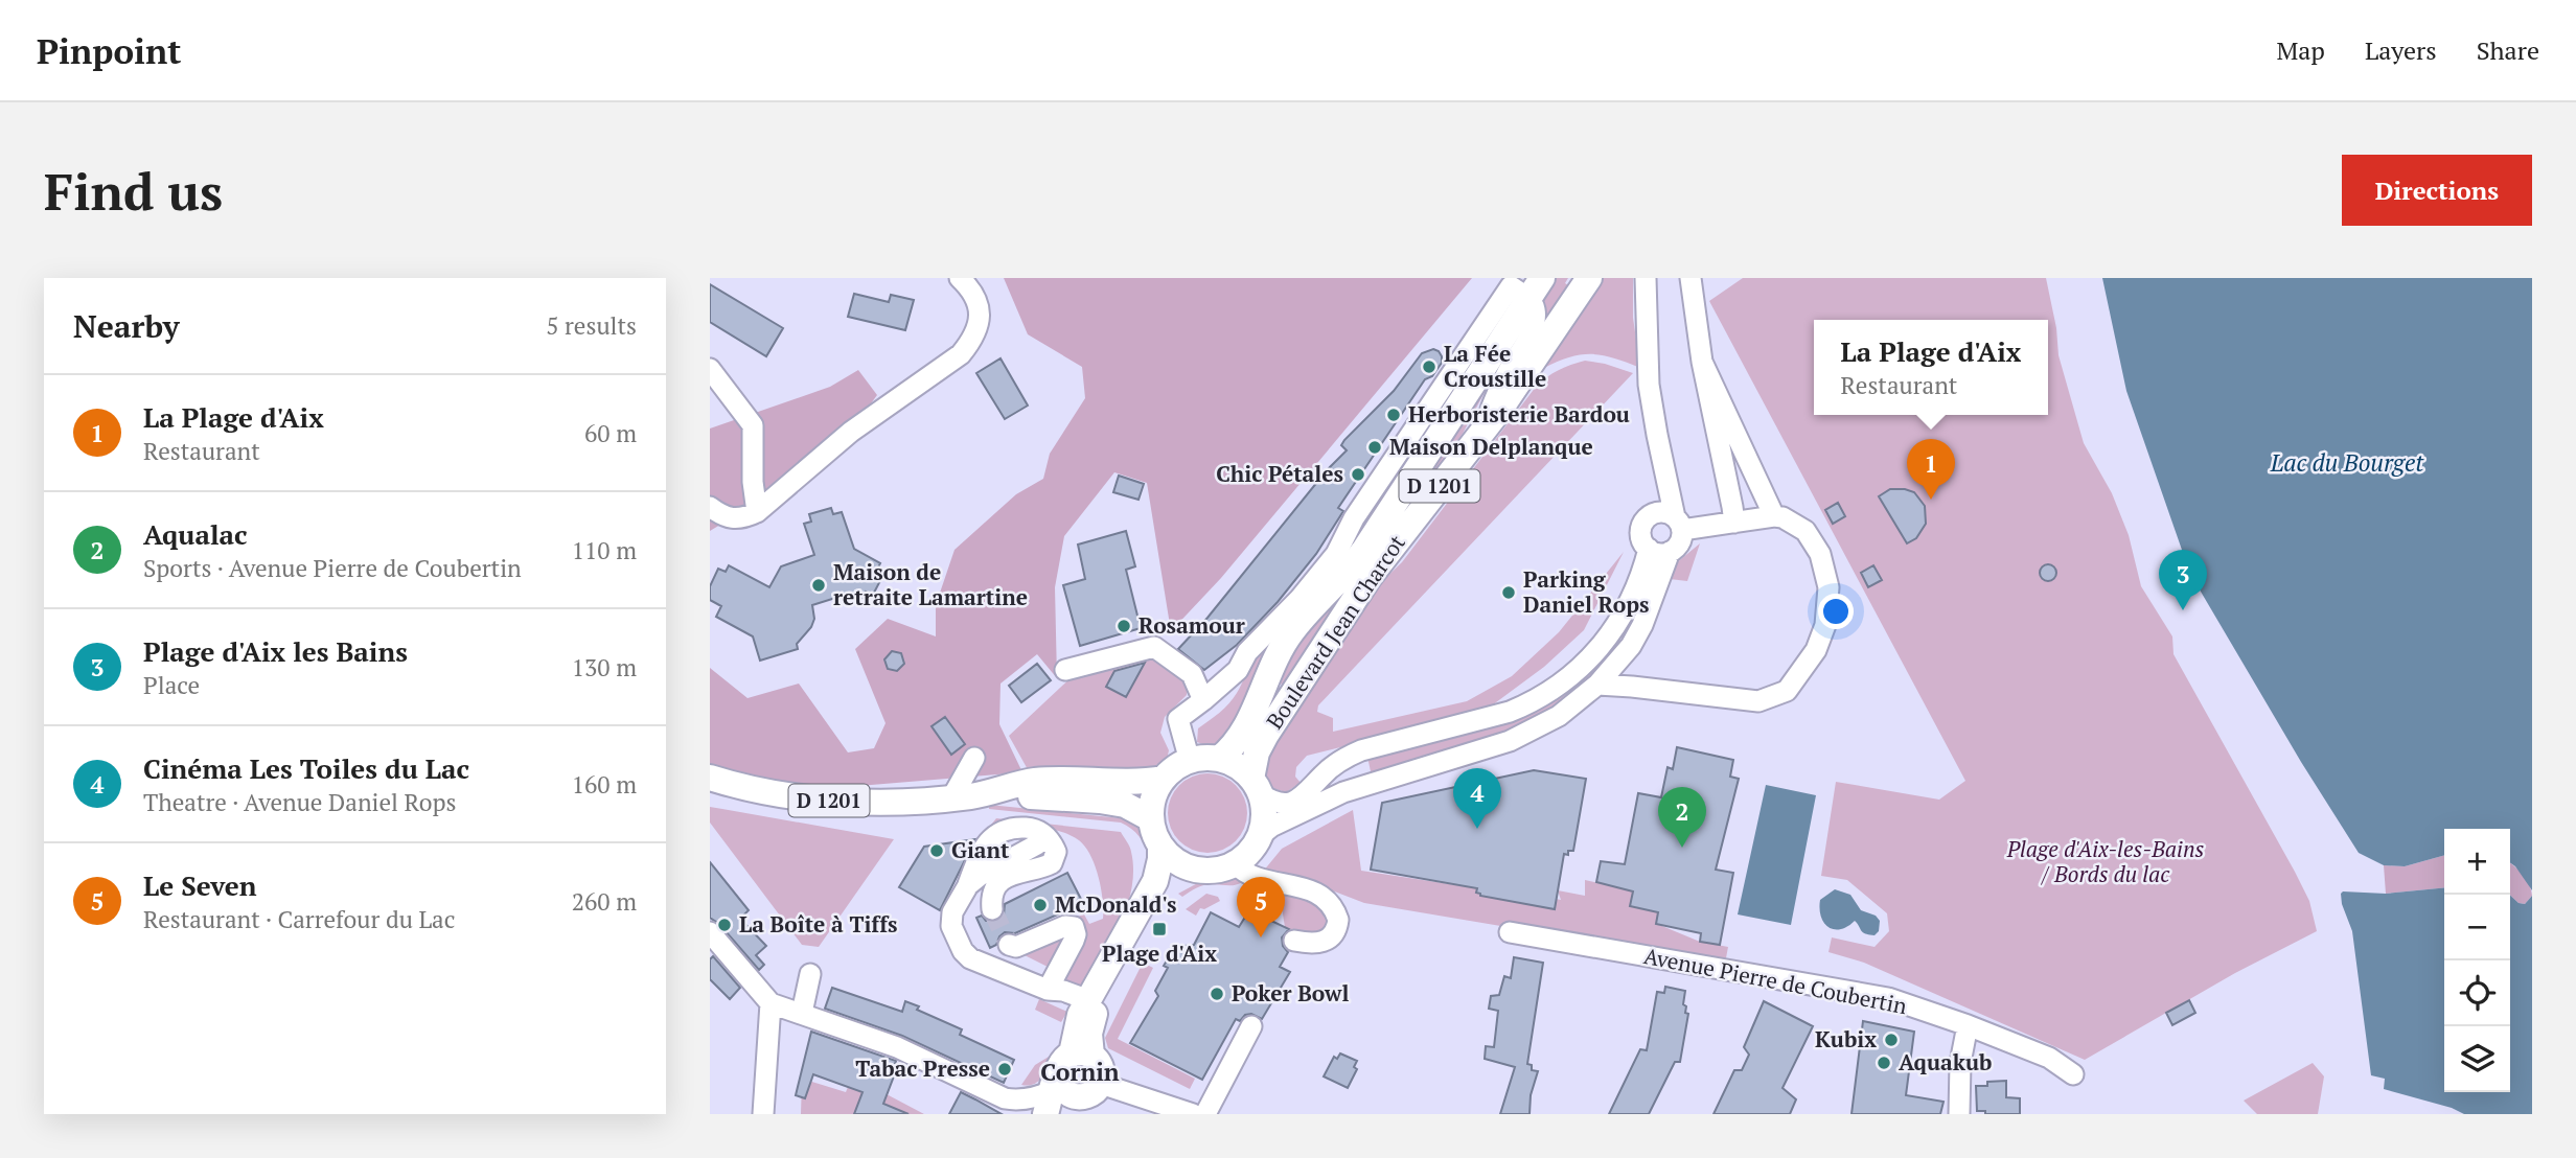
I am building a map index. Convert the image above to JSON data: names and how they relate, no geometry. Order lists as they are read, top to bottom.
{
  "streets": {
    "main road": ["D 1201", "Boulevard Jean Charcot"],
    "street": ["Avenue Pierre de Coubertin"]
  },
  "crossings": [
    ["D 1201", "Boulevard Jean Charcot"]
  ],
  "districts": ["Cornin"],
  "water": ["Lac du Bourget"],
  "parks": ["Plage d'Aix-les-Bains / Bords du lac"],
  "places": {
    "other": [
      "La Fée Croustille",
      "Herboristerie Bardou",
      "Maison Delplanque",
      "Chic Pétales",
      "Maison de retraite Lamartine",
      "Parking Daniel Rops",
      "Rosamour",
      "Giant",
      "McDonald's",
      "La Boîte à Tiffs",
      "Poker Bowl",
      "Kubix",
      "Aquakub",
      "Tabac Presse"
    ],
    "transit": ["Plage d'Aix"]
  },
  "page": {
    "header": "Pinpoint",
    "nav": ["Map", "Layers", "Share"],
    "buttons": "Directions",
    "title": "Find us",
    "heading": ["Nearby", "5 results"],
    "popup": ["La Plage d'Aix", "Restaurant"],
    "list": [
      {
        "mark": "1",
        "name": "La Plage d'Aix",
        "note": "Restaurant",
        "value": "60 m"
      },
      {
        "mark": "2",
        "name": "Aqualac",
        "note": "Sports · Avenue Pierre de Coubertin",
        "value": "110 m"
      },
      {
        "mark": "3",
        "name": "Plage d'Aix les Bains",
        "note": "Place",
        "value": "130 m"
      },
      {
        "mark": "4",
        "name": "Cinéma Les Toiles du Lac",
        "note": "Theatre · Avenue Daniel Rops",
        "value": "160 m"
      },
      {
        "mark": "5",
        "name": "Le Seven",
        "note": "Restaurant · Carrefour du Lac",
        "value": "260 m"
      }
    ],
    "pins": [
      "1",
      "3",
      "4",
      "2",
      "5"
    ],
    "map_buttons": ["+", "−"]
  }
}
